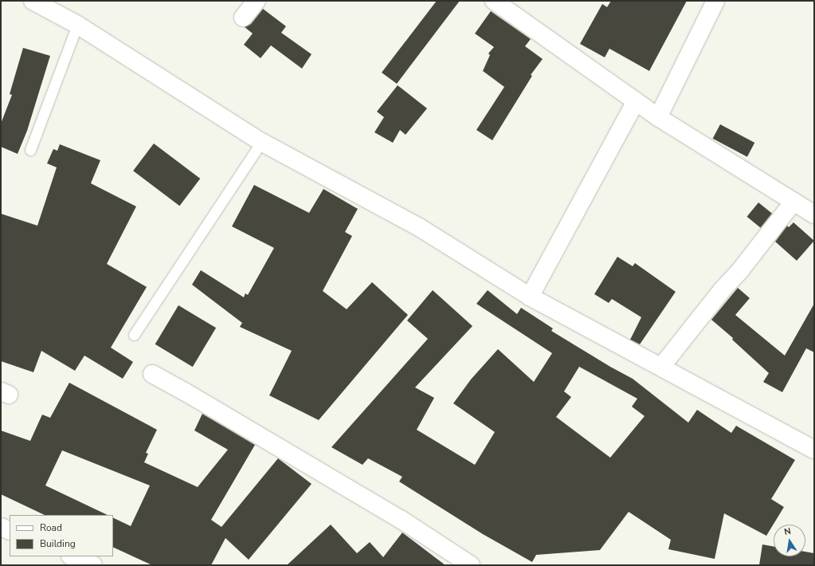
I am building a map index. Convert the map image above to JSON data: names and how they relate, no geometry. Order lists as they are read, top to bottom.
{
  "legend": ["Road", "Building"],
  "north": "top"
}
